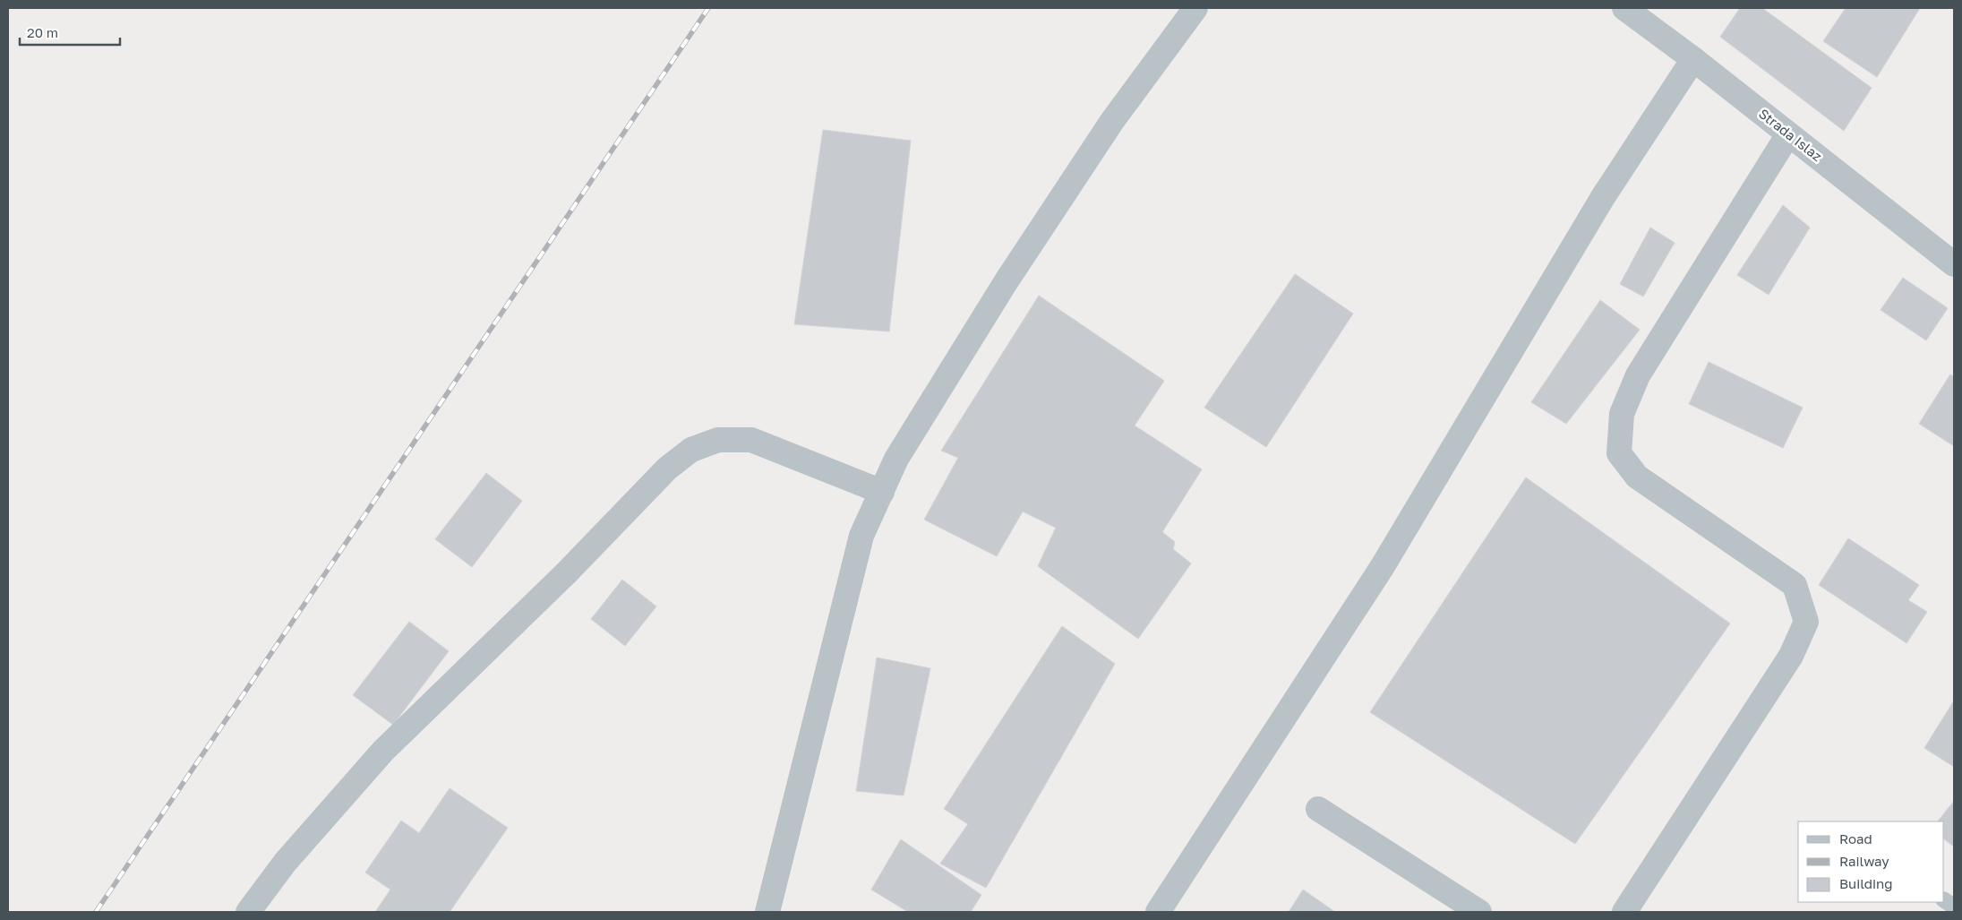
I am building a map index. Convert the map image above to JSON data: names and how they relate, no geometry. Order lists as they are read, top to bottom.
{
  "streets": {
    "street": ["Strada Islaz"]
  },
  "legend": ["Road", "Railway", "Building"],
  "scale_bar": "20 m"
}
